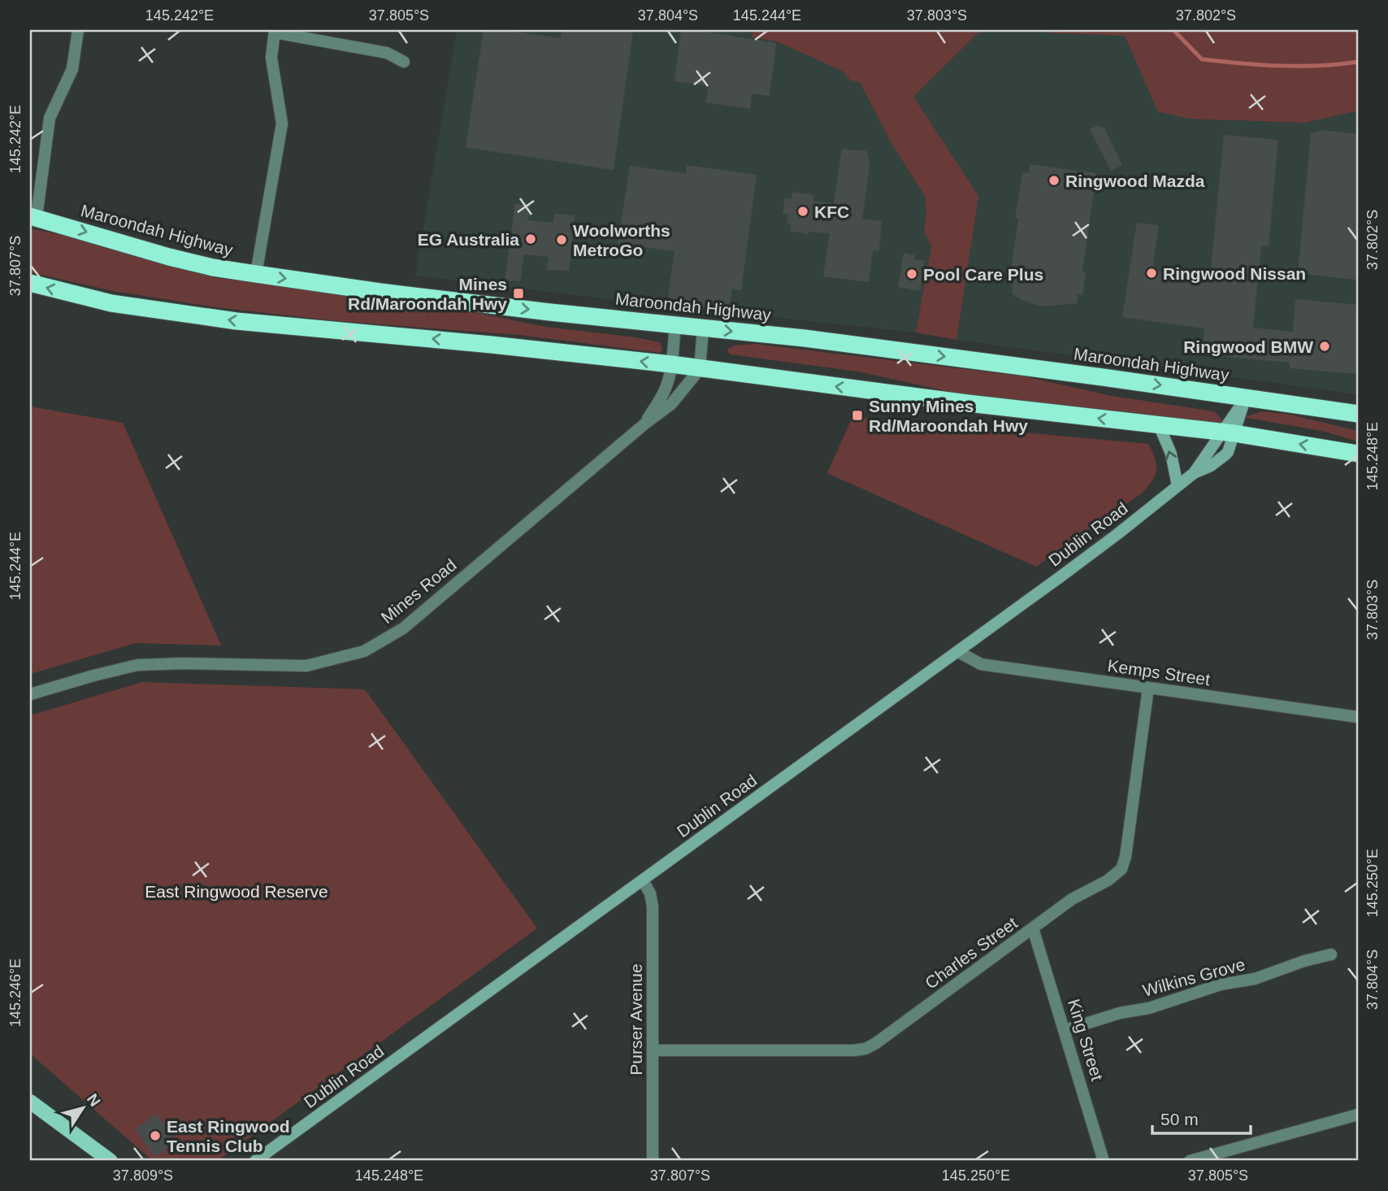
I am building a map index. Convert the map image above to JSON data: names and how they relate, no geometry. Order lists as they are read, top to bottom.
{
  "streets": {
    "highway": ["Maroondah Highway"],
    "main road": ["Dublin Road"],
    "street": [
      "Mines Road",
      "Kemps Street",
      "Charles Street",
      "Wilkins Grove",
      "Purser Avenue",
      "King Street"
    ]
  },
  "crossings": [
    ["Maroondah Highway", "Dublin Road"],
    ["Maroondah Highway", "Mines Road"],
    ["Dublin Road", "Kemps Street"],
    ["Dublin Road", "Purser Avenue"],
    ["Kemps Street", "Charles Street"],
    ["Charles Street", "Purser Avenue"],
    ["Charles Street", "King Street"],
    ["Wilkins Grove", "King Street"]
  ],
  "parks": ["East Ringwood Reserve"],
  "places": {
    "other": [
      "Ringwood Mazda",
      "KFC",
      "EG Australia",
      "Woolworths MetroGo",
      "Ringwood Nissan",
      "Pool Care Plus",
      "Ringwood BMW",
      "East Ringwood Tennis Club"
    ],
    "transit": ["Mines Rd/Maroondah Hwy", "Sunny Mines Rd/Maroondah Hwy"]
  },
  "scale_bar": "50 m",
  "north": "top right",
  "coordinates": [
    "145.242°E",
    "37.805°S",
    "37.804°S",
    "145.244°E",
    "37.803°S",
    "37.802°S",
    "37.807°S",
    "145.248°E",
    "145.250°E",
    "145.246°E",
    "37.809°S"
  ]
}
